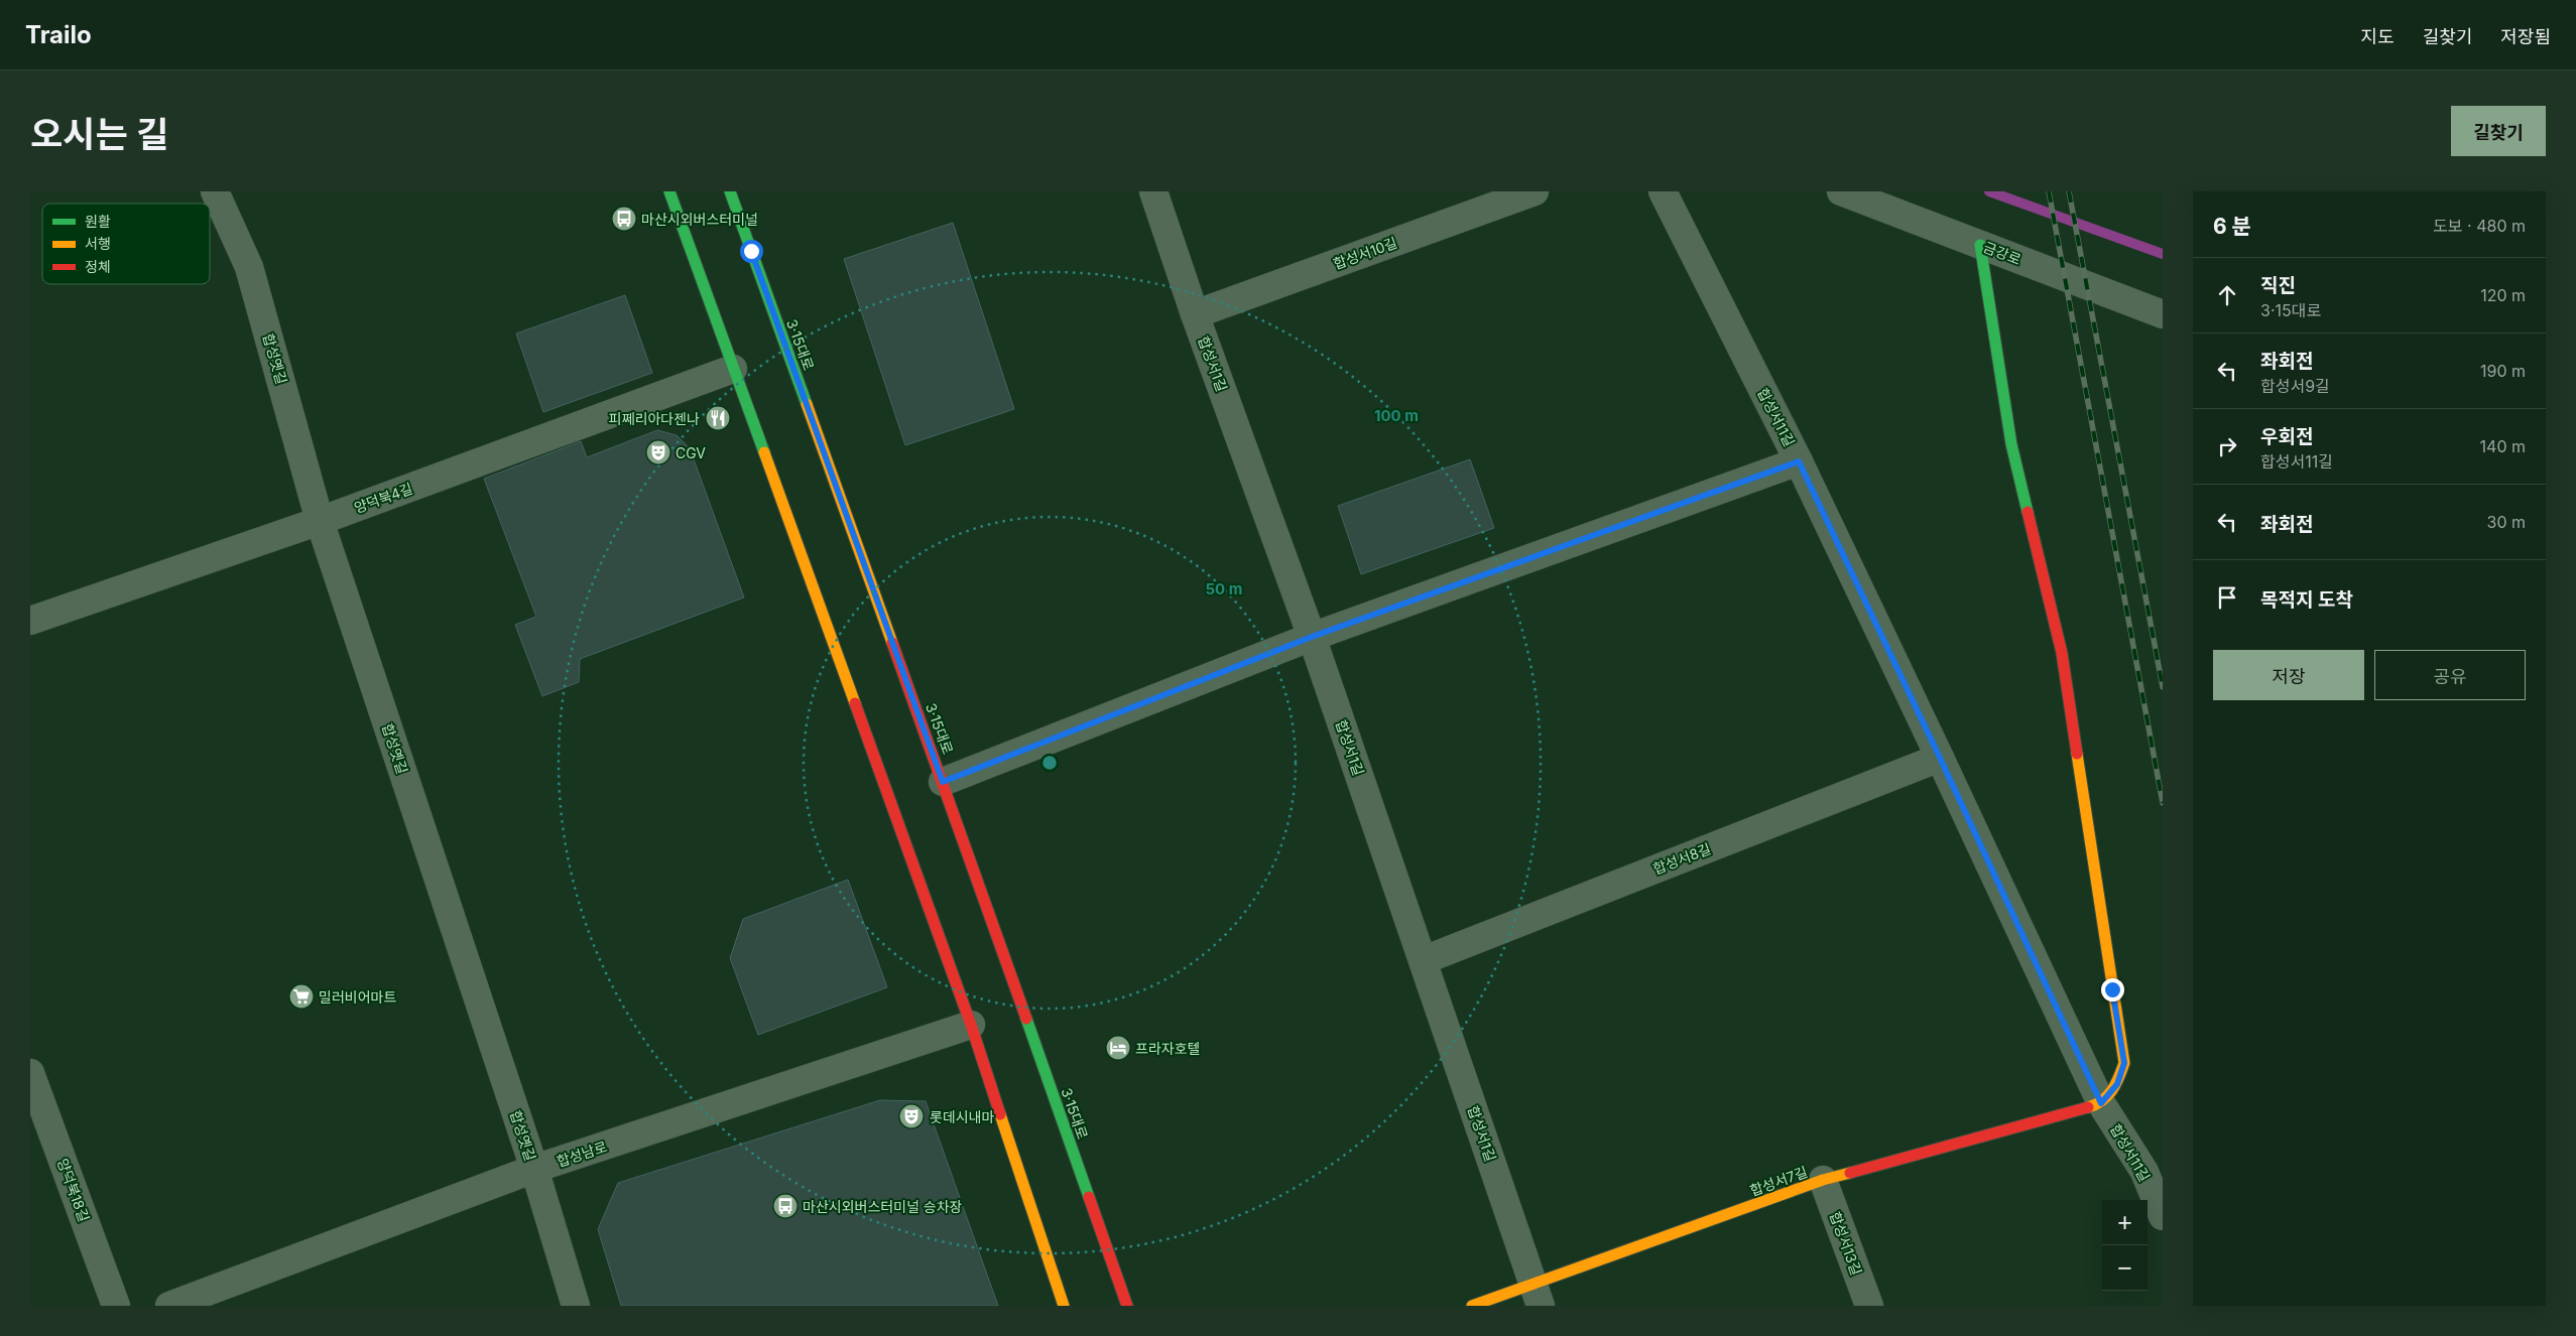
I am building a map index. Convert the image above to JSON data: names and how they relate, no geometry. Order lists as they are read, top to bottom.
{
  "streets": {
    "main road": ["3·15대로", "합성서7길"],
    "street": [
      "합성서10길",
      "금강로",
      "합성옛길",
      "합성서1길",
      "합성서11길",
      "양덕북4길",
      "합성서8길",
      "합성남로",
      "양덕북18길",
      "합성서13길"
    ]
  },
  "crossings": [
    ["합성서10길", "합성서1길"],
    ["합성옛길", "양덕북4길"],
    ["합성옛길", "합성남로"],
    ["합성서1길", "합성서8길"],
    ["합성서1길", "합성서7길"],
    ["합성서11길", "합성서8길"],
    ["합성서11길", "합성서7길"],
    ["합성서7길", "합성서13길"]
  ],
  "places": {
    "bus stop": ["마산시외버스터미널", "마산시외버스터미널 승차장"],
    "restaurant": ["피쩨리아다젠나"],
    "theatre": ["CGV", "롯데시내마"],
    "supermarket": ["밀러비어마트"],
    "hotel": ["프라자호텔"]
  },
  "legend": ["원활", "서행", "정체"],
  "page": {
    "header": "Trailo",
    "nav": ["지도", "길찾기", "저장됨"],
    "title": "오시는 길",
    "buttons": [
      "길찾기",
      ["저장", "공유"]
    ],
    "heading": ["6 분", "도보 · 480 m"],
    "list": [
      ["직진", "3·15대로", "120 m"],
      ["좌회전", "합성서9길", "190 m"],
      ["우회전", "합성서11길", "140 m"],
      ["좌회전", "30 m"],
      "목적지 도착"
    ],
    "map_buttons": ["+", "−"]
  },
  "rings": ["100 m", "50 m"]
}
